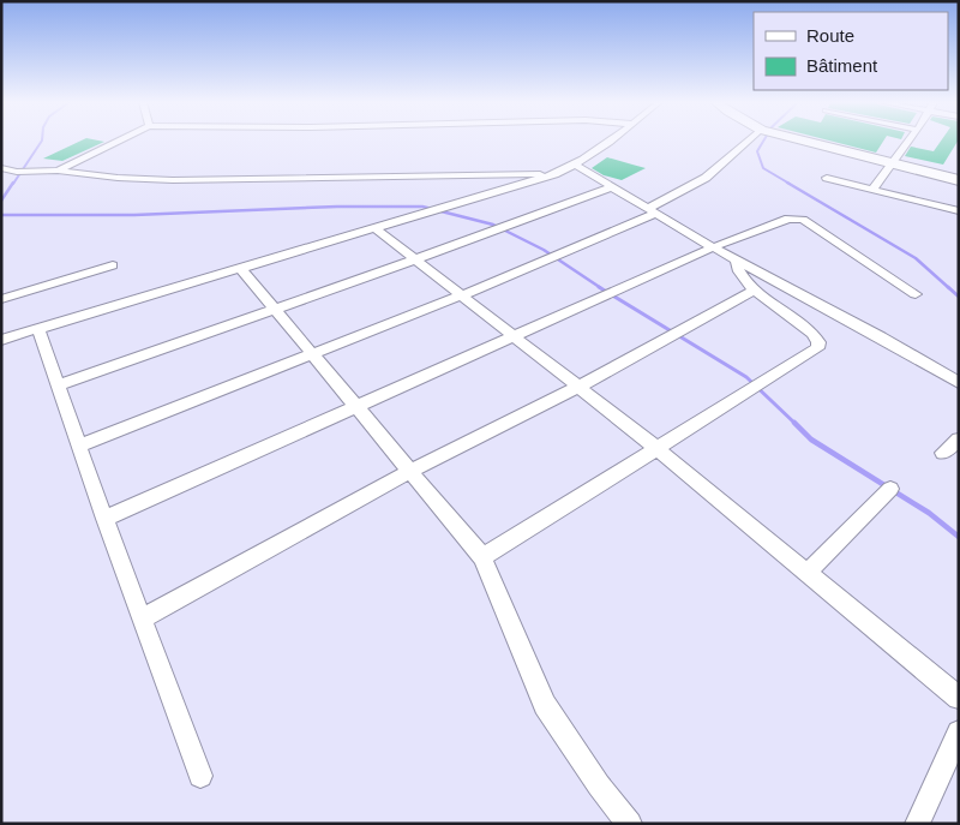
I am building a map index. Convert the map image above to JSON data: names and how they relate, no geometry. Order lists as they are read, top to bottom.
{
  "legend": ["Route", "Bâtiment"]
}
